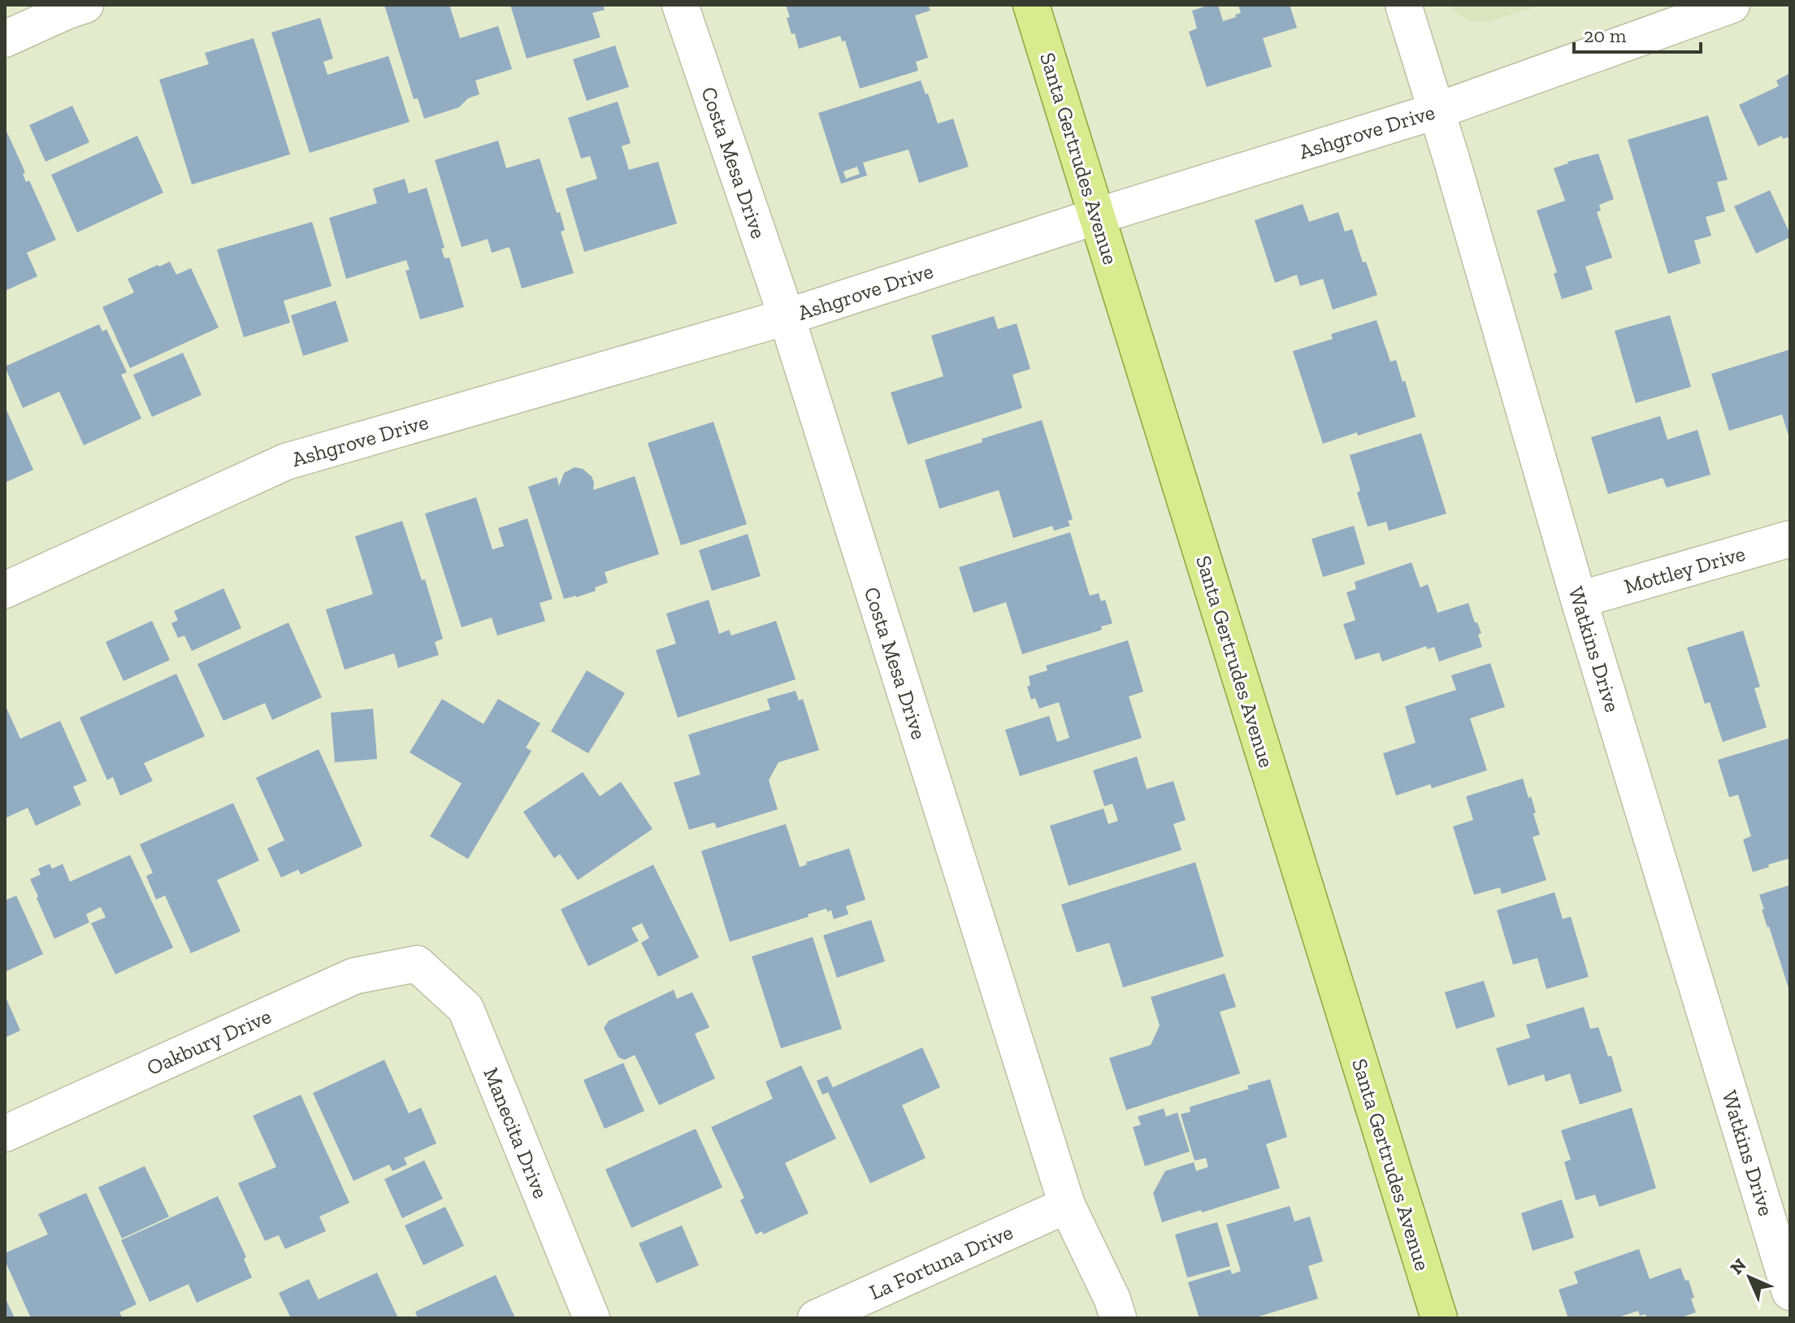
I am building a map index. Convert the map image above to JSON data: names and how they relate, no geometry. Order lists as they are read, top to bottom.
{
  "streets": {
    "main road": ["Santa Gertrudes Avenue"],
    "street": [
      "Ashgrove Drive",
      "Costa Mesa Drive",
      "Mottley Drive",
      "Watkins Drive",
      "Oakbury Drive",
      "Manecita Drive",
      "La Fortuna Drive"
    ]
  },
  "crossings": [
    ["Ashgrove Drive", "Santa Gertrudes Avenue"],
    ["Ashgrove Drive", "Costa Mesa Drive"],
    ["Ashgrove Drive", "Watkins Drive"],
    ["Costa Mesa Drive", "La Fortuna Drive"],
    ["Mottley Drive", "Watkins Drive"],
    ["Oakbury Drive", "Manecita Drive"]
  ],
  "scale_bar": "20 m",
  "north": "top left"
}
